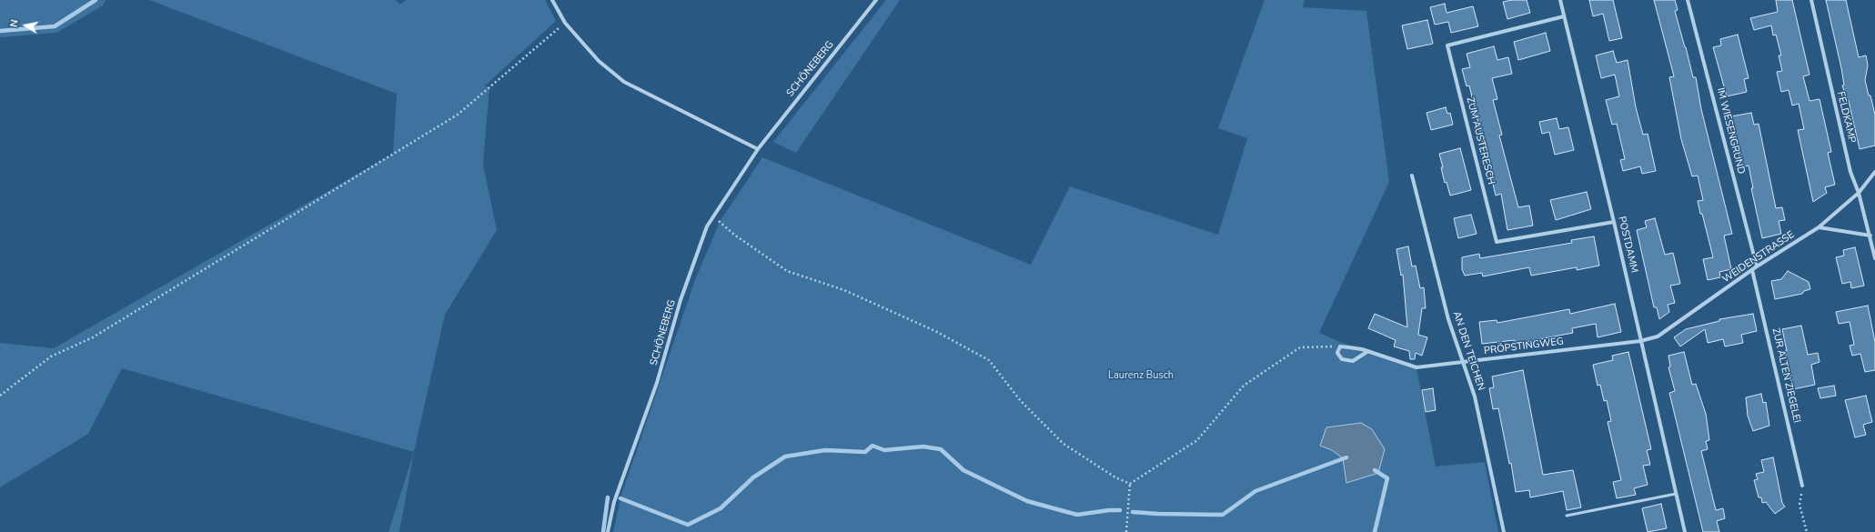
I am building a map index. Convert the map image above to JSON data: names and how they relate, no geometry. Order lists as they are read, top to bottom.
{
  "streets": {
    "street": [
      "SCHÖNEBERG",
      "FELDKAMP",
      "IM WIESENGRUND",
      "ZUM AUSTERESCH",
      "POSTDAMM",
      "WEIDENSTRASSE",
      "PRÖPSTINGWEG",
      "AN DEN TEICHEN",
      "ZUR ALTEN ZIEGELEI"
    ]
  },
  "crossings": [
    ["FELDKAMP", "WEIDENSTRASSE"],
    ["IM WIESENGRUND", "WEIDENSTRASSE"],
    ["ZUM AUSTERESCH", "POSTDAMM"],
    ["POSTDAMM", "WEIDENSTRASSE"],
    ["POSTDAMM", "PRÖPSTINGWEG"],
    ["WEIDENSTRASSE", "PRÖPSTINGWEG"],
    ["WEIDENSTRASSE", "ZUR ALTEN ZIEGELEI"],
    ["PRÖPSTINGWEG", "AN DEN TEICHEN"]
  ],
  "parks": ["Laurenz Busch"],
  "north": "left"
}
